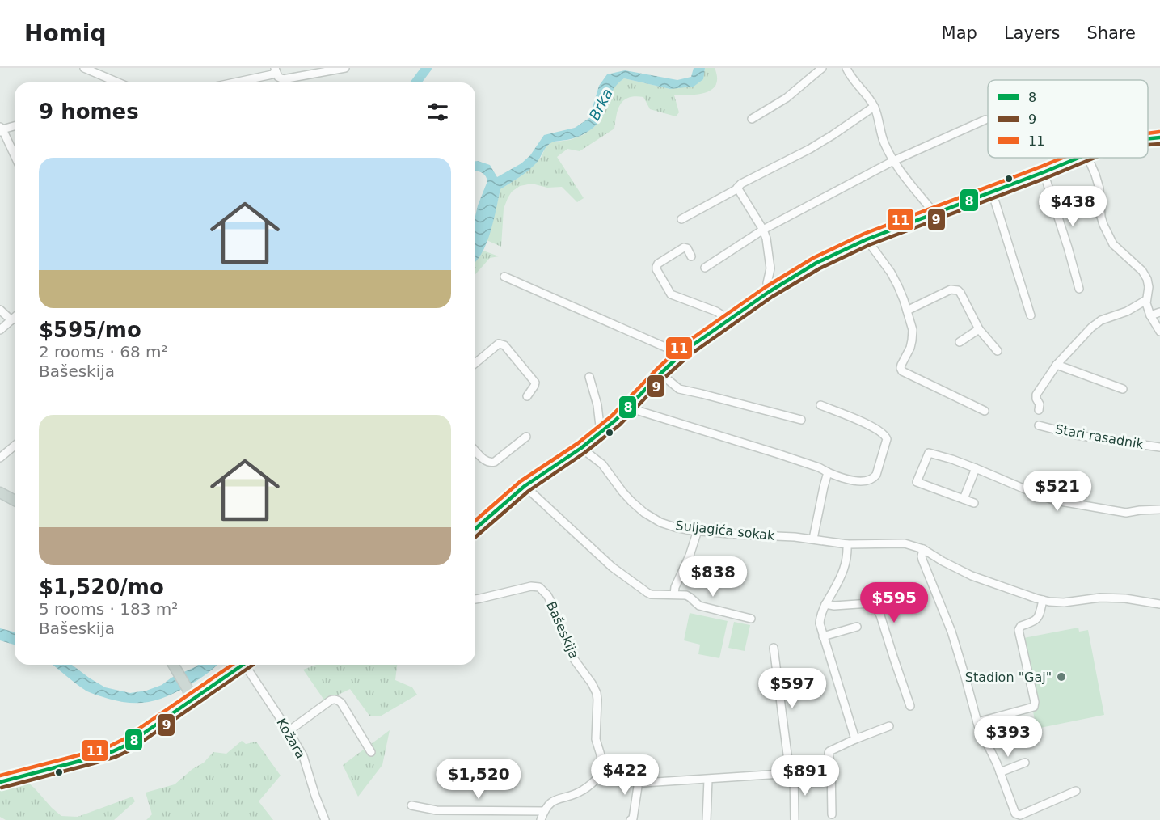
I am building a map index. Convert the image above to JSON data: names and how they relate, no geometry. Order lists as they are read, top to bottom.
{
  "streets": {
    "street": [
      "Stari rasadnik",
      "Suljagića sokak",
      "Bašeskija",
      "Kožara"
    ]
  },
  "water": ["Brka"],
  "places": ["Stadion \"Gaj\""],
  "lines": ["transit line 11", "transit line 8", "transit line 9"],
  "legend": ["8", "9", "11"],
  "page": {
    "header": "Homiq",
    "nav": ["Map", "Layers", "Share"],
    "heading": "9 homes",
    "list": [
      {
        "name": "$595/mo",
        "note": "2 rooms · 68 m² · Bašeskija"
      },
      {
        "name": "$1,520/mo",
        "note": "5 rooms · 183 m² · Bašeskija"
      }
    ],
    "price": [
      "$438",
      "$521",
      "$838",
      "$595",
      "$597",
      "$393",
      "$422",
      "$891",
      "$1,520"
    ]
  }
}
